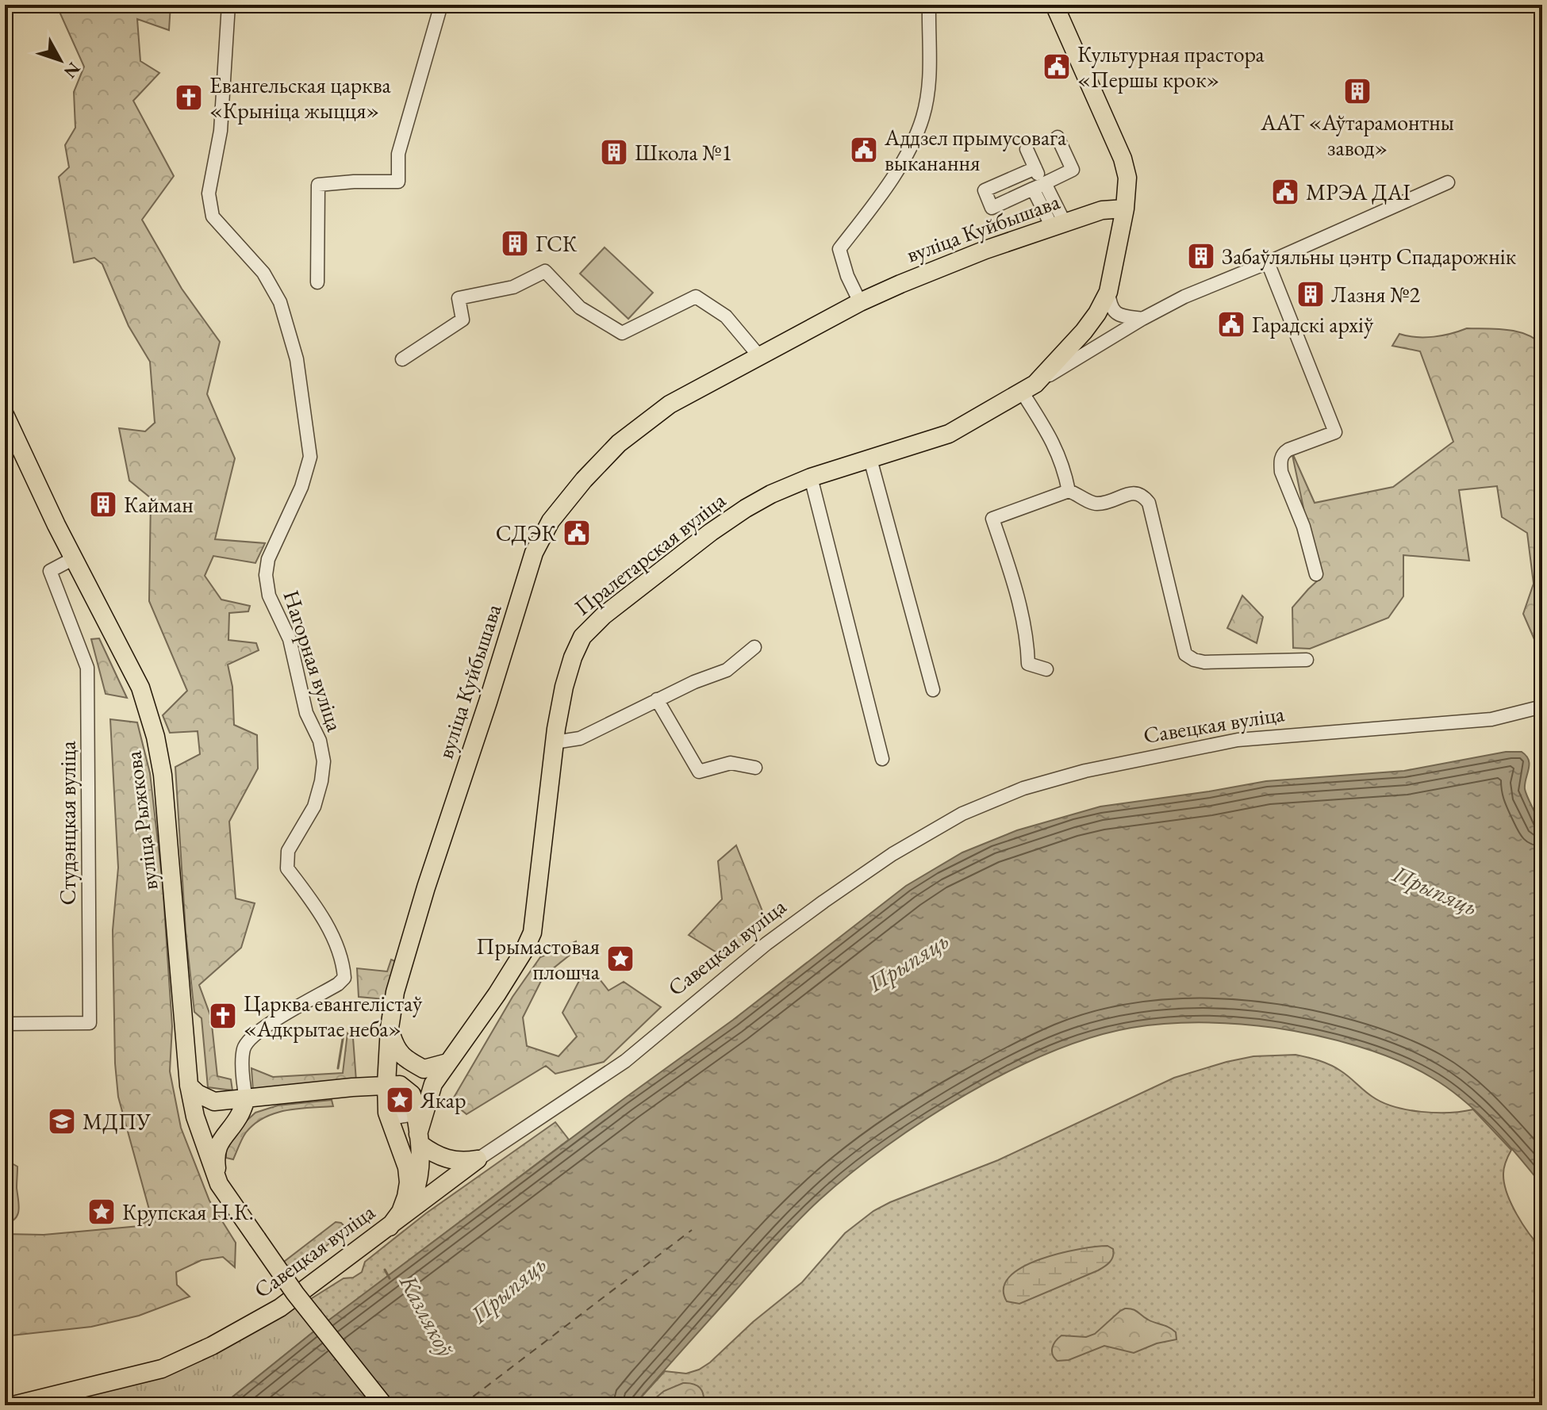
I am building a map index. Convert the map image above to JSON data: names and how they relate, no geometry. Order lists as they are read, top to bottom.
{
  "streets": {
    "main road": [
      "вуліца Куйбышава",
      "Пралетарская вуліца",
      "Савецкая вуліца",
      "вуліца Рыжкова"
    ],
    "street": ["Нагорная вуліца", "Студэнцкая вуліца"]
  },
  "crossings": [
    ["вуліца Куйбышава", "Пралетарская вуліца"],
    ["Пралетарская вуліца", "Нагорная вуліца"],
    ["вуліца Рыжкова", "Студэнцкая вуліца"]
  ],
  "water": ["Прыпяць", "Казлякоў"],
  "places": {
    "public building": [
      "Культурная прастора «Першы крок»",
      "Аддзел прымусовага выканання",
      "МРЭА ДАІ",
      "Гарадскі архіў",
      "СДЭК"
    ],
    "building": [
      "ААТ «Аўтарамонтны завод»",
      "Школа №1",
      "ГСК",
      "Забаўляльны цэнтр Спадарожнік",
      "Лазня №2",
      "Кайман"
    ],
    "church": ["Евангельская царква «Крыніца жыцця»", "Царква евангелістаў «Адкрытае неба»"],
    "place": ["Прымастовая плошча", "Якар", "Крупская Н.К."],
    "school or university": ["МДПУ"]
  },
  "north": "bottom right"
}
